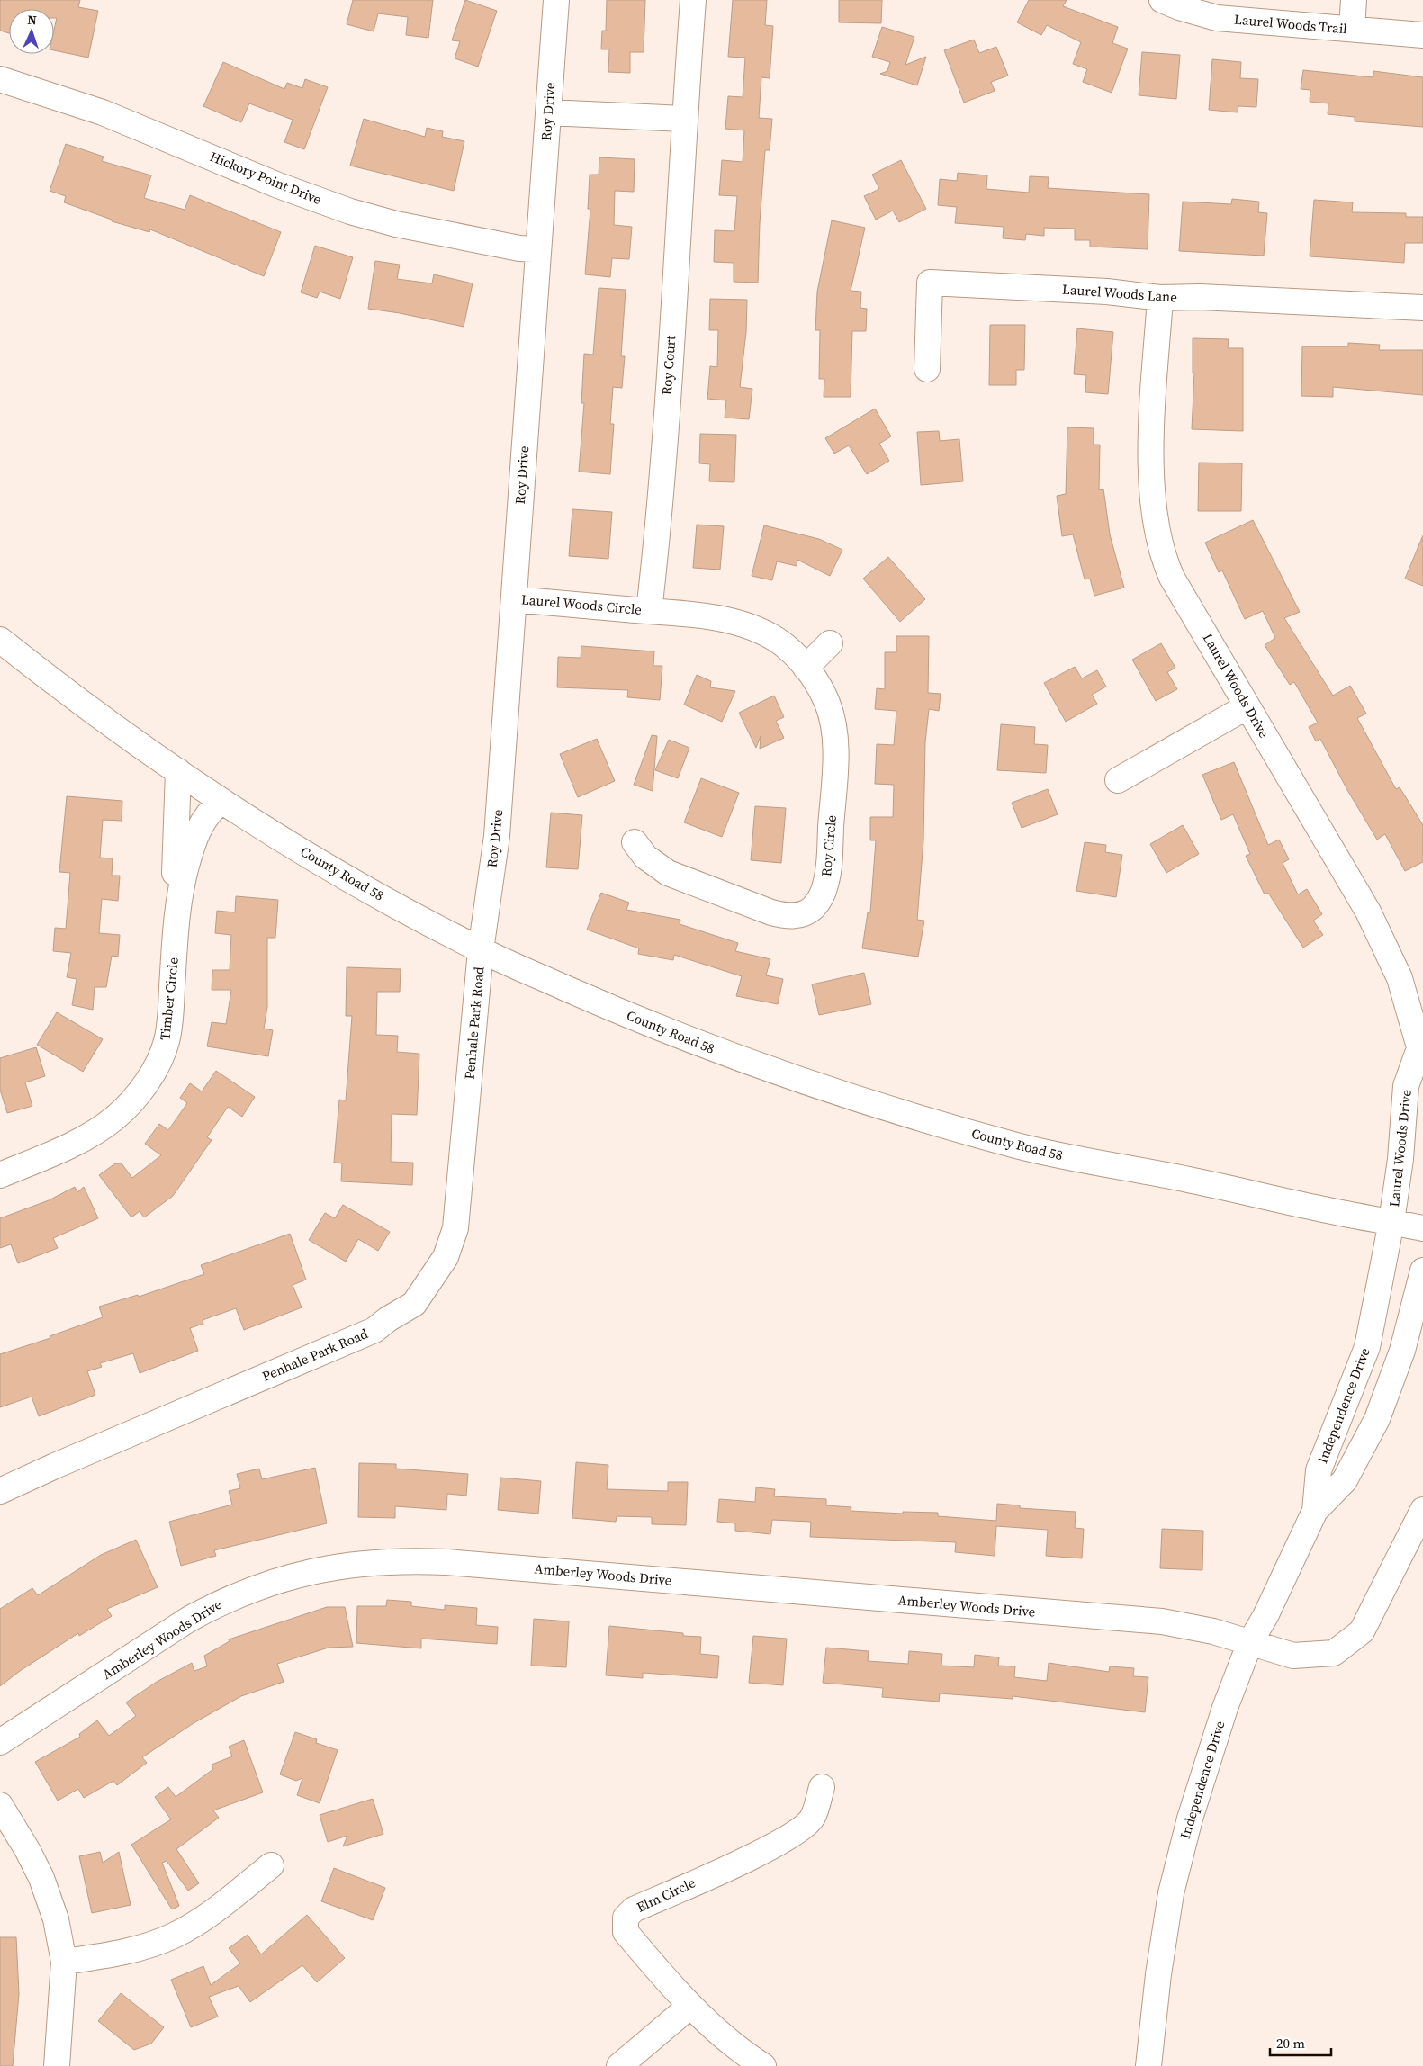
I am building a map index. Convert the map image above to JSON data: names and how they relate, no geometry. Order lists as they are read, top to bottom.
{
  "streets": {
    "street": [
      "Laurel Woods Trail",
      "Roy Drive",
      "Hickory Point Drive",
      "Laurel Woods Lane",
      "Roy Court",
      "Laurel Woods Circle",
      "Laurel Woods Drive",
      "Roy Circle",
      "County Road 58",
      "Timber Circle",
      "Penhale Park Road",
      "Independence Drive",
      "Amberley Woods Drive",
      "Elm Circle"
    ]
  },
  "crossings": [
    ["Roy Drive", "Hickory Point Drive"],
    ["Roy Drive", "Laurel Woods Circle"],
    ["Roy Drive", "County Road 58"],
    ["Roy Drive", "Penhale Park Road"],
    ["Laurel Woods Lane", "Laurel Woods Drive"],
    ["Roy Court", "Laurel Woods Circle"],
    ["Roy Court", "Roy Circle"],
    ["Laurel Woods Circle", "Roy Circle"],
    ["Laurel Woods Drive", "County Road 58"],
    ["Laurel Woods Drive", "Independence Drive"],
    ["County Road 58", "Timber Circle"],
    ["County Road 58", "Penhale Park Road"],
    ["County Road 58", "Independence Drive"],
    ["Independence Drive", "Amberley Woods Drive"]
  ],
  "scale_bar": "20 m",
  "north": "top"
}
